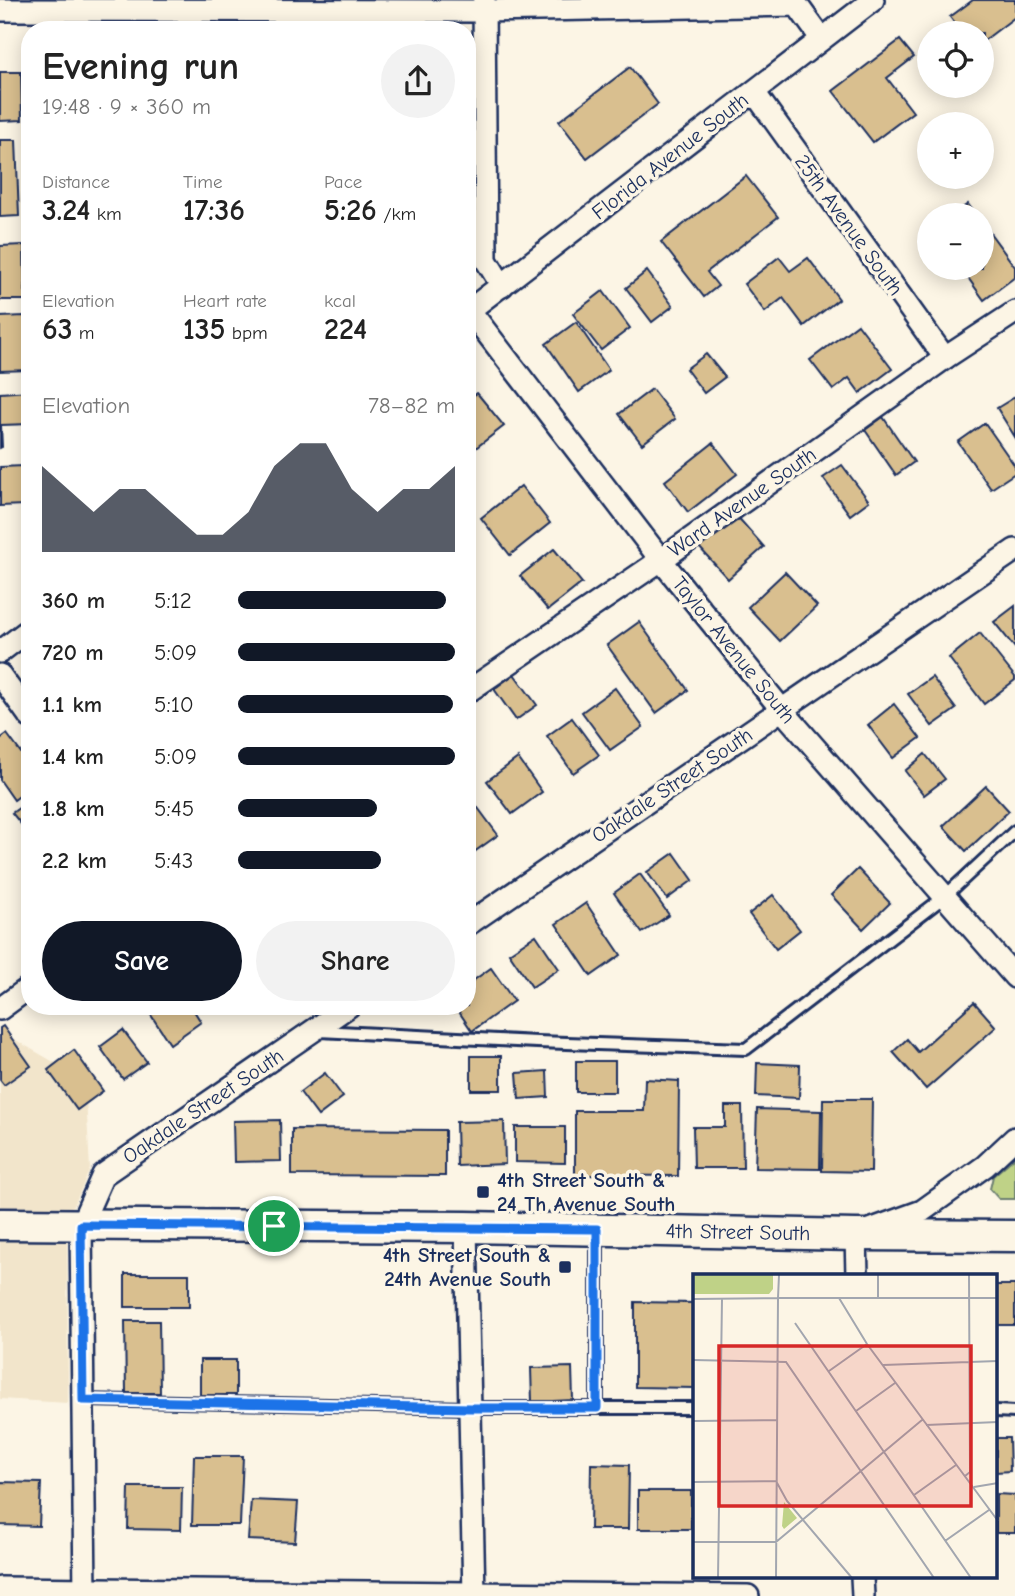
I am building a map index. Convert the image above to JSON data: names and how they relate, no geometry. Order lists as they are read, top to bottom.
{
  "streets": {
    "street": [
      "Florida Avenue South",
      "25th Avenue South",
      "Ward Avenue South",
      "Taylor Avenue South",
      "Oakdale Street South",
      "4th Street South"
    ]
  },
  "crossings": [
    ["Florida Avenue South", "25th Avenue South"],
    ["25th Avenue South", "Ward Avenue South"],
    ["Ward Avenue South", "Taylor Avenue South"],
    ["Taylor Avenue South", "Oakdale Street South"],
    ["Oakdale Street South", "4th Street South"]
  ],
  "places": {
    "transit": ["4th Street South & 24 Th Avenue South", "4th Street South & 24th Avenue South"]
  },
  "page": {
    "map_buttons": ["+", "−"],
    "heading": ["Evening run", "19:48 · 9 × 360 m"],
    "stats": [
      ["Distance", "3.24 km"],
      ["Time", "17:36"],
      ["Pace", "5:26 /km"],
      ["Elevation", "63 m"],
      ["Heart rate", "135 bpm"],
      ["kcal", "224"]
    ],
    "chart": ["Elevation", "78–82 m"],
    "list": [
      {
        "name": "360 m",
        "note": "5:12"
      },
      {
        "name": "720 m",
        "note": "5:09"
      },
      {
        "name": "1.1 km",
        "note": "5:10"
      },
      {
        "name": "1.4 km",
        "note": "5:09"
      },
      {
        "name": "1.8 km",
        "note": "5:45"
      },
      {
        "name": "2.2 km",
        "note": "5:43"
      }
    ],
    "buttons": ["Save", "Share"]
  }
}
